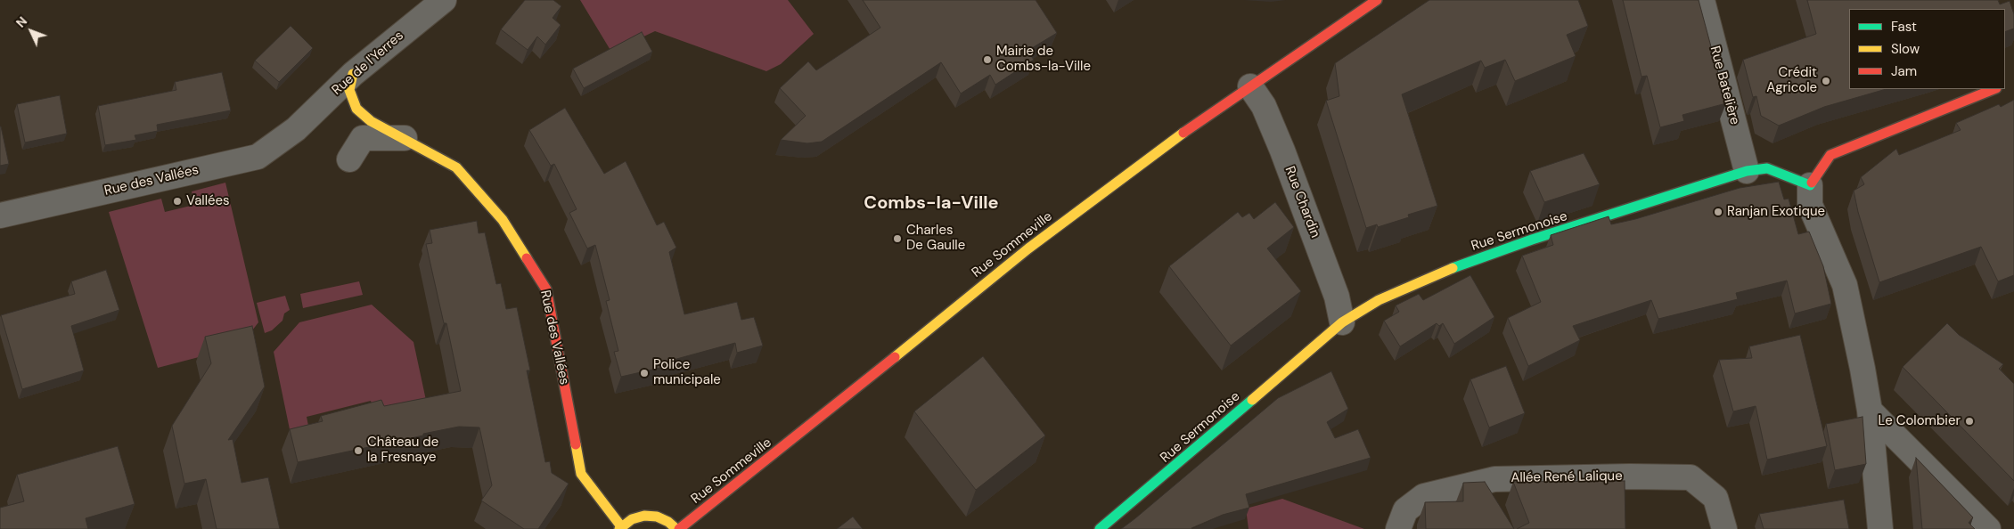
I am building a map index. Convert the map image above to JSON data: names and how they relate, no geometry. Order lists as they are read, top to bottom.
{
  "streets": {
    "street": [
      "Rue de l'Yerres",
      "Rue Batelière",
      "Rue des Vallées",
      "Rue Chardin",
      "Rue Sermonoise",
      "Rue Sommeville",
      "Allée René Lalique"
    ]
  },
  "crossings": [
    ["Rue de l'Yerres", "Rue des Vallées"],
    ["Rue Batelière", "Rue Sermonoise"],
    ["Rue Chardin", "Rue Sermonoise"],
    ["Rue Chardin", "Rue Sommeville"]
  ],
  "districts": ["Combs-la-Ville"],
  "places": [
    "Mairie de Combs-la-Ville",
    "Crédit Agricole",
    "Vallées",
    "Ranjan Exotique",
    "Charles De Gaulle",
    "Police municipale",
    "Le Colombier",
    "Château de la Fresnaye"
  ],
  "legend": ["Fast", "Slow", "Jam"],
  "north": "top left"
}
